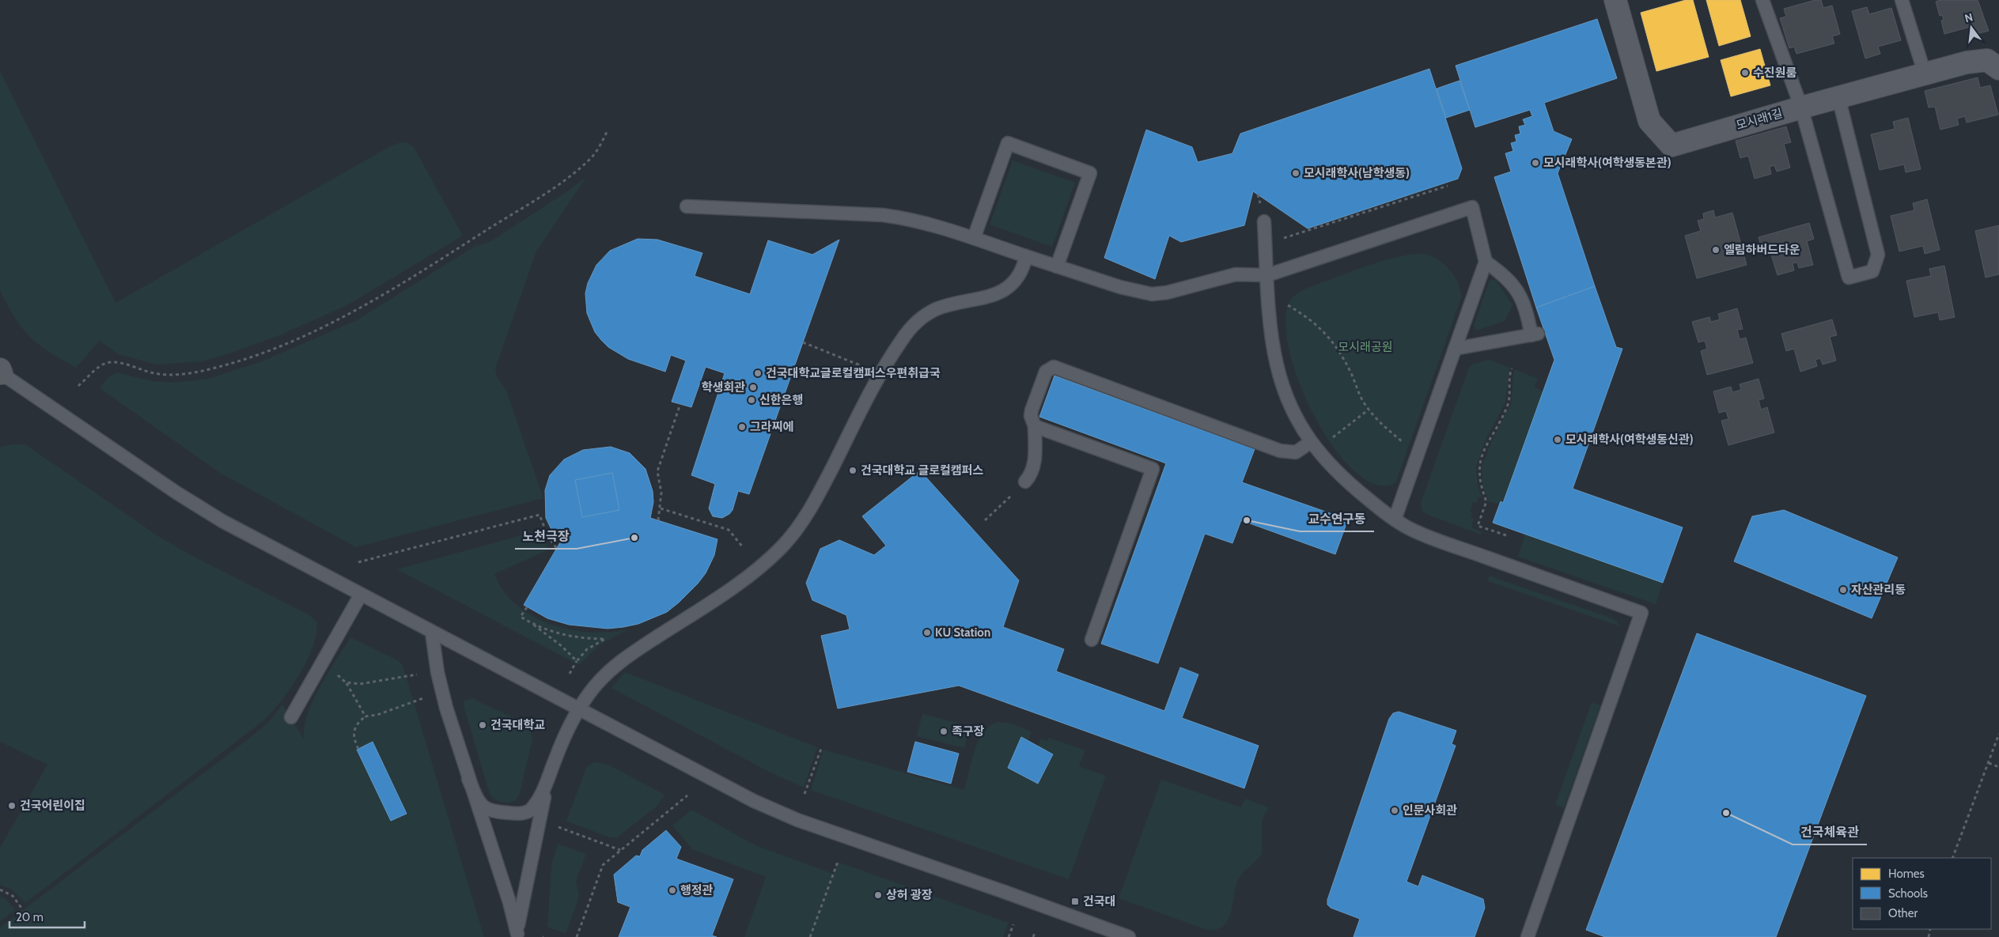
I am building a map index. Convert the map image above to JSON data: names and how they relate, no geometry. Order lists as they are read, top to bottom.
{
  "streets": {
    "street": ["모시래1길"]
  },
  "parks": ["모시래공원"],
  "places": {
    "other": [
      "수진원룸",
      "모시래학사(여학생동본관)",
      "모시래학사(남학생동)",
      "엘림하버드타운",
      "건국대학교글로컬캠퍼스우편취급국",
      "학생회관",
      "신한은행",
      "그라찌에",
      "모시래학사(여학생동신관)",
      "건국대학교 글로컬캠퍼스",
      "교수연구동",
      "노천극장",
      "자산관리동",
      "KU Station",
      "건국대학교",
      "족구장",
      "건국어린이집",
      "인문사회관",
      "건국체육관",
      "행정관",
      "상허 광장"
    ],
    "transit": ["건국대"]
  },
  "legend": ["Homes", "Schools", "Other"],
  "scale_bar": "20 m",
  "north": "top"
}
